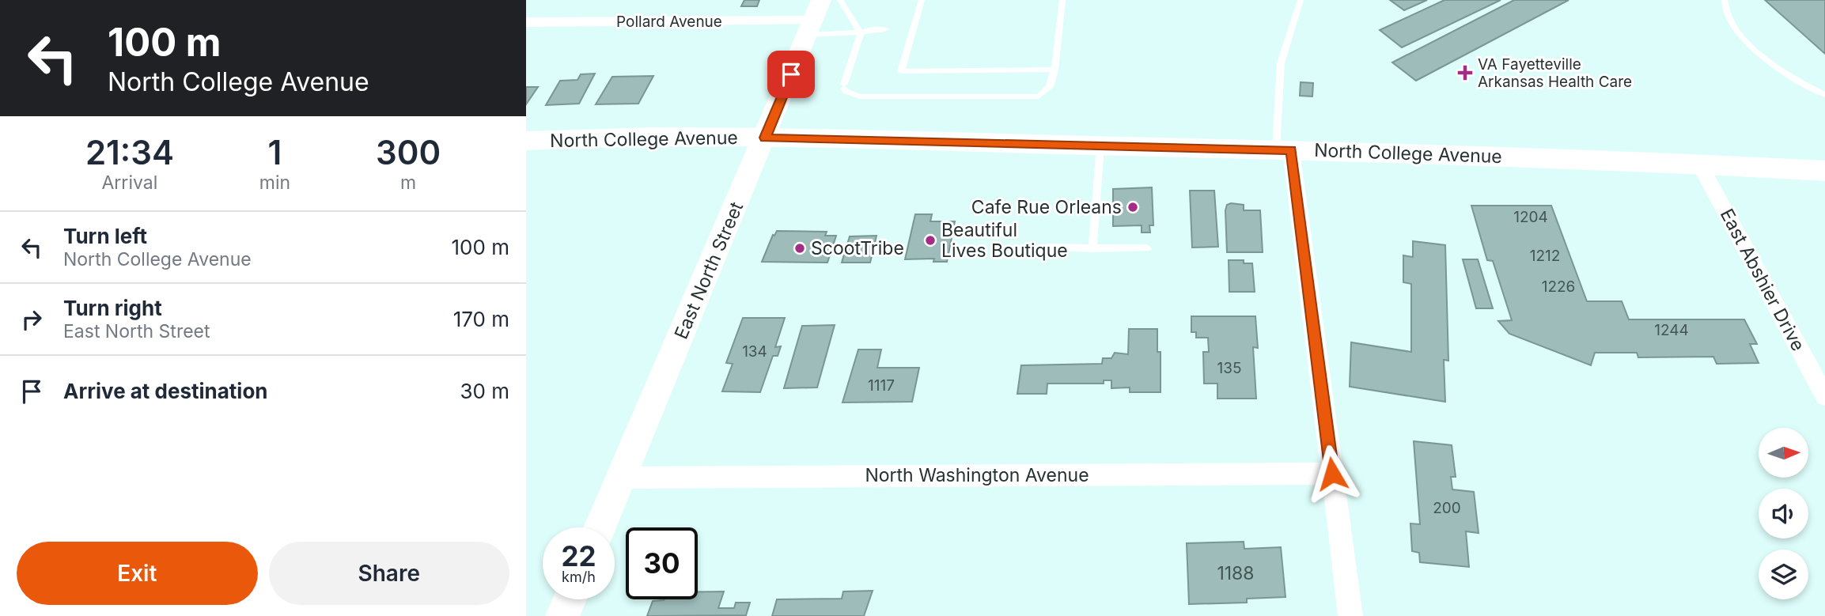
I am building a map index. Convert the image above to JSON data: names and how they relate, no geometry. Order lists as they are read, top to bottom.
{
  "streets": {
    "main road": ["North College Avenue", "East North Street"],
    "street": ["Pollard Avenue", "East Abshier Drive", "North Washington Avenue"]
  },
  "crossings": [
    ["Pollard Avenue", "East North Street"],
    ["North College Avenue", "East North Street"],
    ["North College Avenue", "East Abshier Drive"],
    ["East North Street", "North Washington Avenue"]
  ],
  "places": {
    "health": ["VA Fayetteville Arkansas Health Care"],
    "other": ["Cafe Rue Orleans", "Beautiful Lives Boutique", "ScootTribe"]
  },
  "house_numbers": [
    "1204",
    "1212",
    "1226",
    "1244",
    "134",
    "135",
    "1117",
    "200",
    "1188"
  ],
  "north": "right",
  "page": {
    "turn": ["100 m", "North College Avenue"],
    "eta": [
      "21:34",
      "Arrival",
      "1",
      "min",
      "300",
      "m"
    ],
    "list": [
      {
        "name": "Turn left",
        "note": "North College Avenue",
        "value": "100 m"
      },
      {
        "name": "Turn right",
        "note": "East North Street",
        "value": "170 m"
      },
      {
        "name": "Arrive at destination",
        "value": "30 m"
      }
    ],
    "speed": "22 km/h",
    "limit": "30",
    "buttons": ["Exit", "Share"]
  }
}
